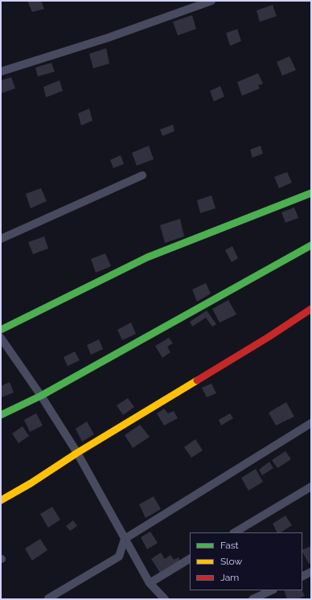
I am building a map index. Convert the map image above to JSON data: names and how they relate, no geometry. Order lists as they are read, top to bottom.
{
  "legend": ["Fast", "Slow", "Jam"]
}
